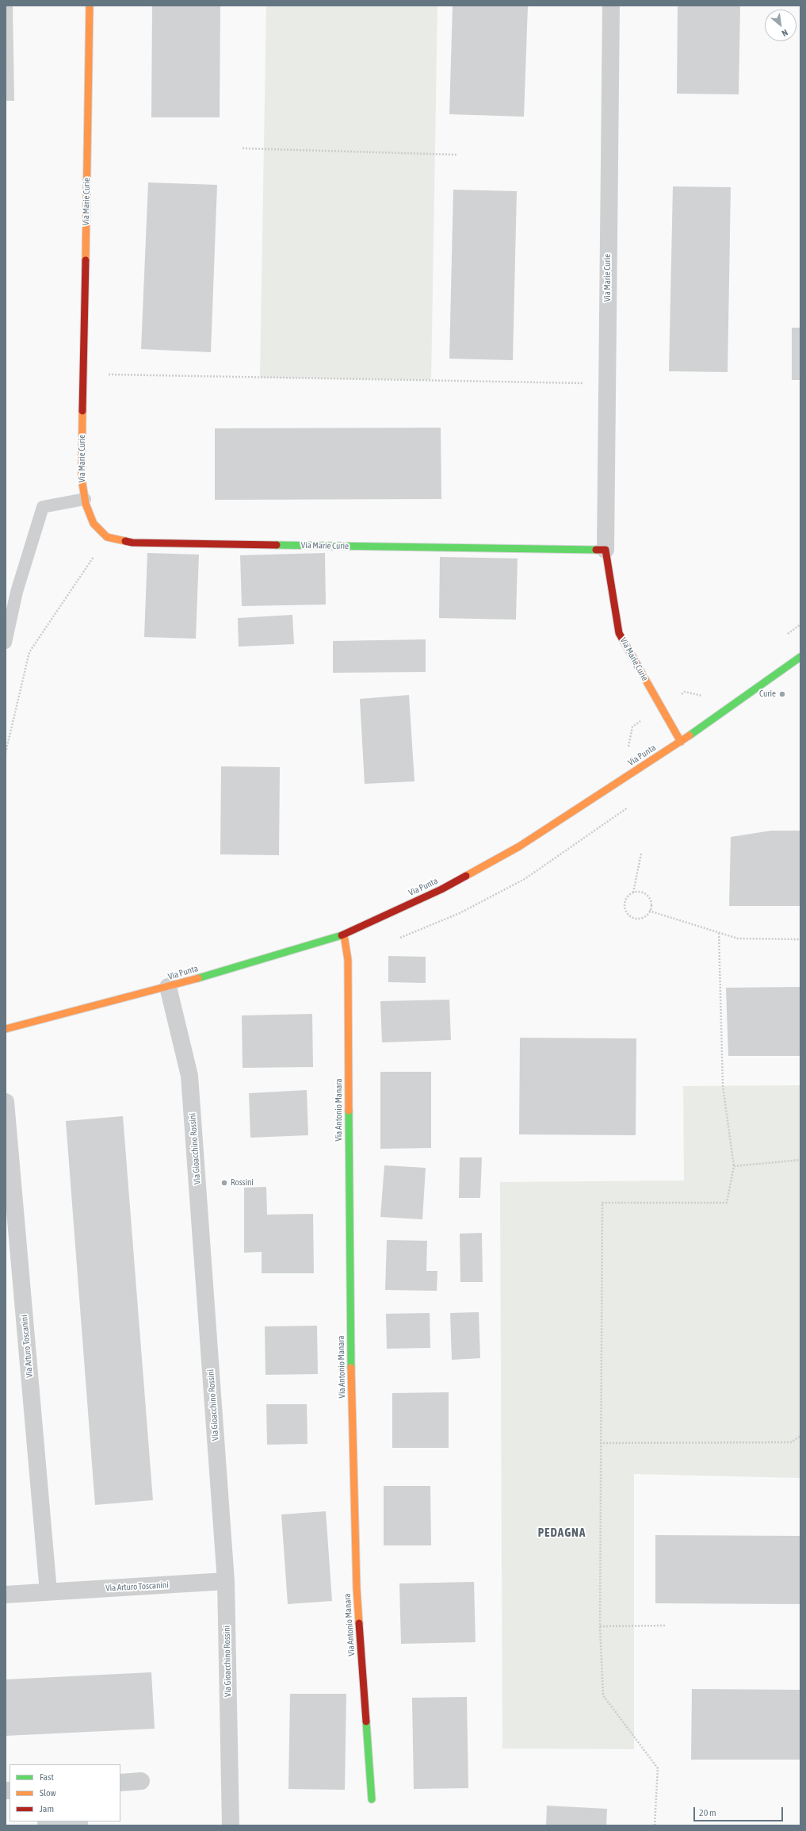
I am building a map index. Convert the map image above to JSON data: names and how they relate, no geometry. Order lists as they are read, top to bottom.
{
  "streets": {
    "street": [
      "Via Marie Curie",
      "Via Punta",
      "Via Antonio Manara",
      "Via Gioacchino Rossini",
      "Via Arturo Toscanini"
    ]
  },
  "crossings": [
    ["Via Marie Curie", "Via Punta"],
    ["Via Punta", "Via Antonio Manara"],
    ["Via Punta", "Via Gioacchino Rossini"],
    ["Via Gioacchino Rossini", "Via Arturo Toscanini"]
  ],
  "districts": ["PEDAGNA"],
  "places": ["Curie", "Rossini"],
  "legend": ["Fast", "Slow", "Jam"],
  "scale_bar": "20 m",
  "north": "bottom right"
}
